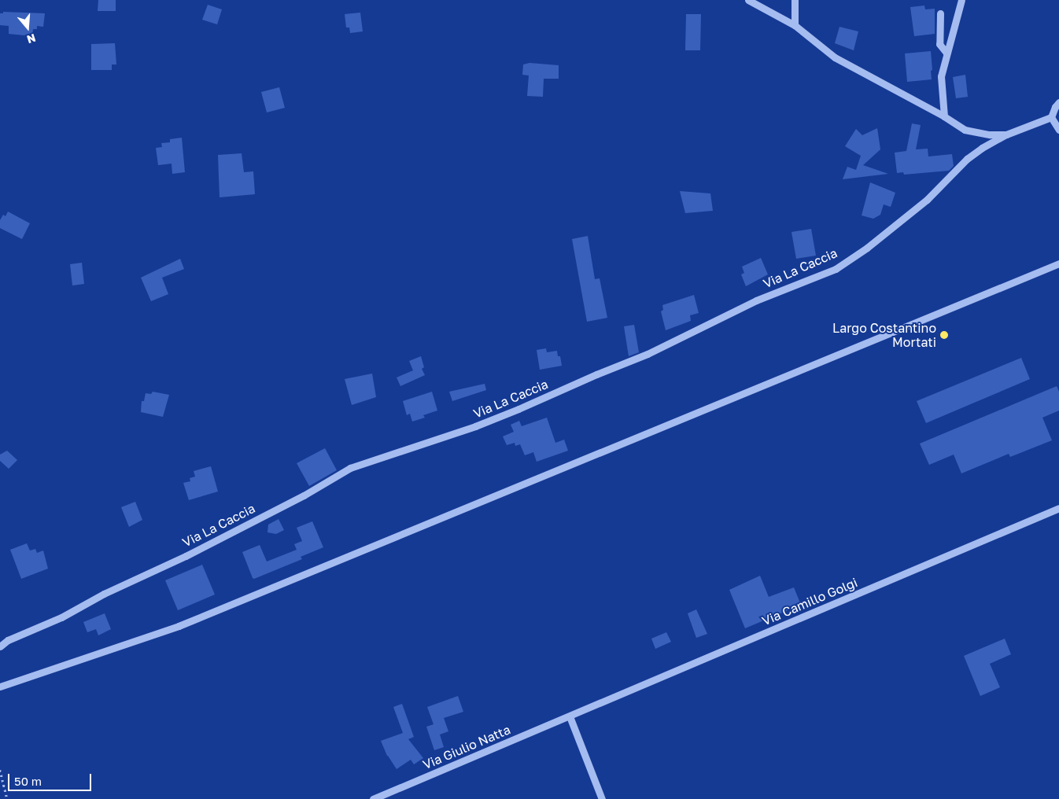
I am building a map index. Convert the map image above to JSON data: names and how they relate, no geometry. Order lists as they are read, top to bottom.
{
  "streets": {
    "street": ["Via La Caccia", "Via Camillo Golgi", "Via Giulio Natta"]
  },
  "crossings": [
    ["Via Camillo Golgi", "Via Giulio Natta"]
  ],
  "places": ["Largo Costantino Mortati"],
  "scale_bar": "50 m",
  "north": "bottom"
}
